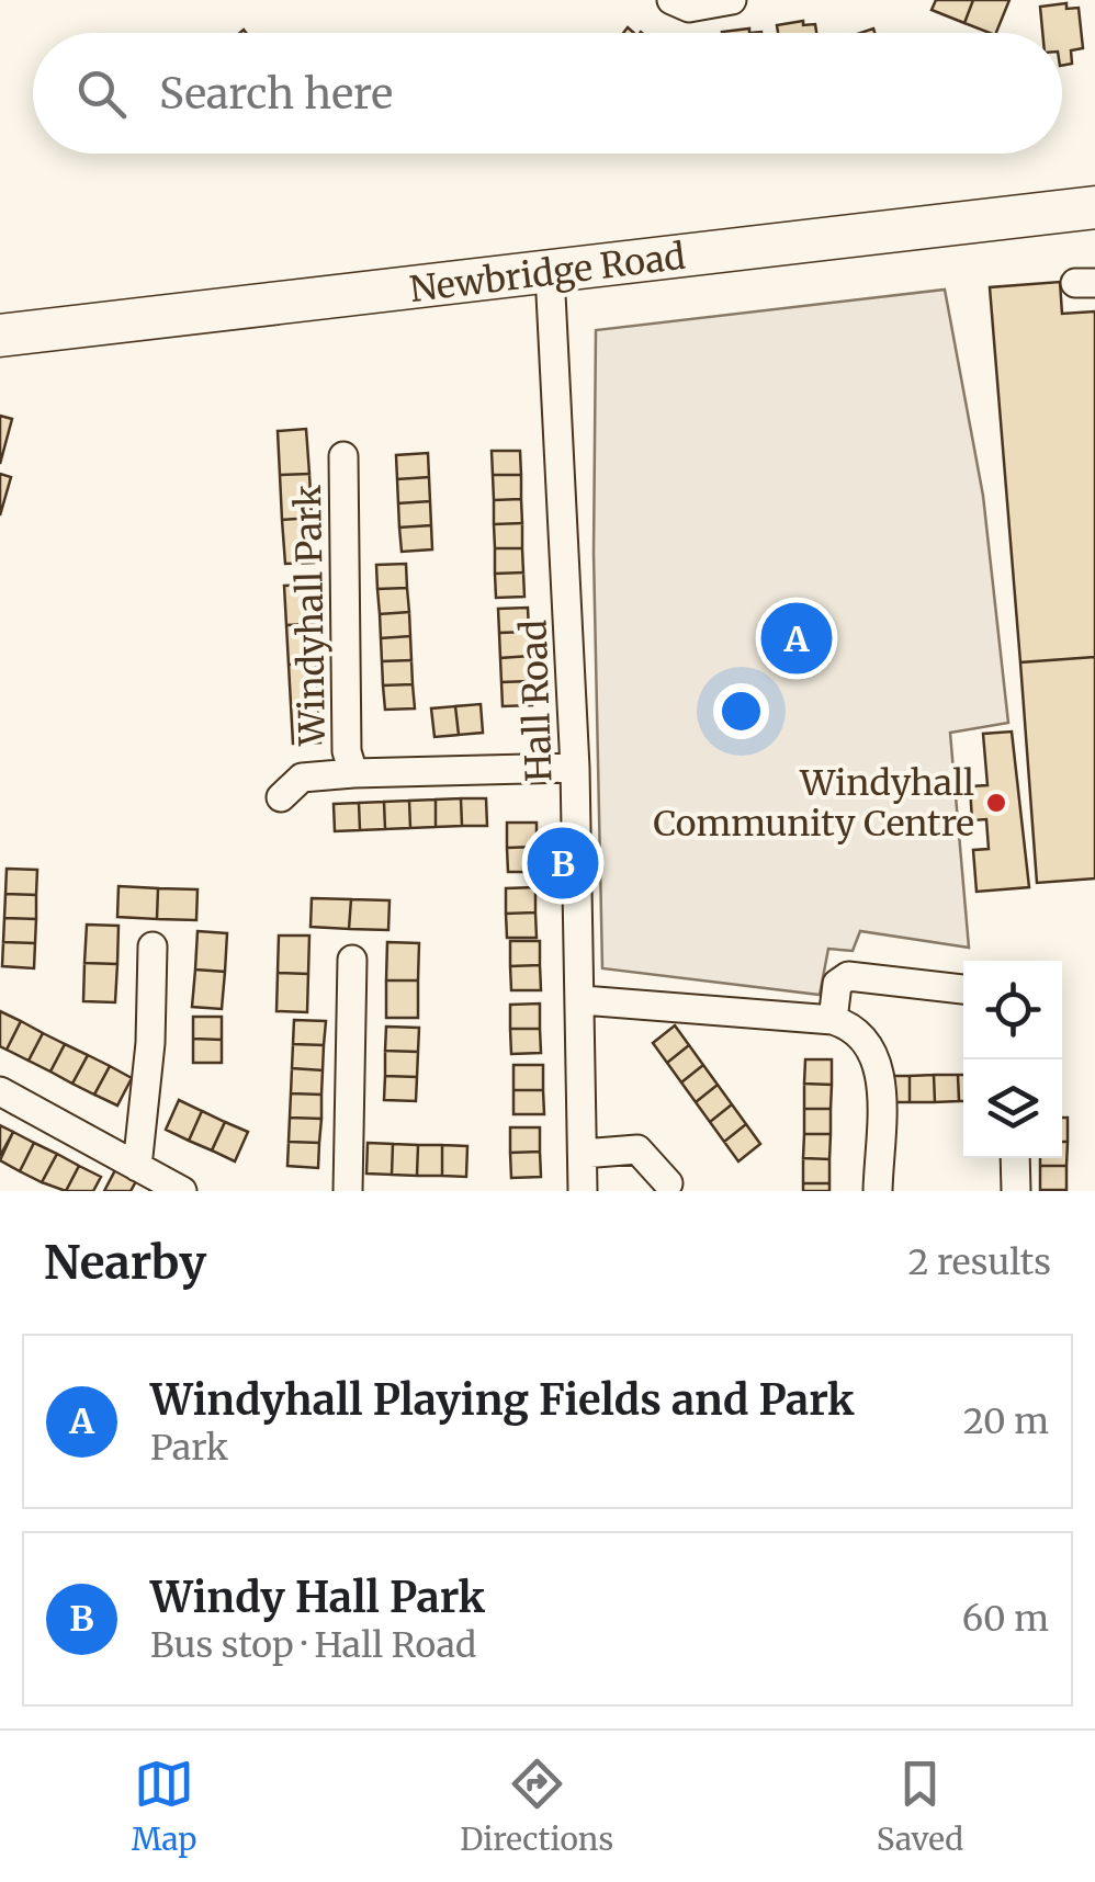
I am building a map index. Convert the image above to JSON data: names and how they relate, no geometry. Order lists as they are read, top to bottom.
{
  "streets": {
    "highway": ["Newbridge Road"],
    "street": ["Windyhall Park", "Hall Road"]
  },
  "crossings": [
    ["Newbridge Road", "Hall Road"],
    ["Windyhall Park", "Hall Road"]
  ],
  "places": ["Windyhall Community Centre"],
  "page": {
    "search": "Search here",
    "pins": ["A", "B"],
    "heading": ["Nearby", "2 results"],
    "list": [
      {
        "mark": "A",
        "name": "Windyhall Playing Fields and Park",
        "note": "Park",
        "value": "20 m"
      },
      {
        "mark": "B",
        "name": "Windy Hall Park",
        "note": "Bus stop · Hall Road",
        "value": "60 m"
      }
    ],
    "nav": ["Map", "Directions", "Saved"]
  }
}
